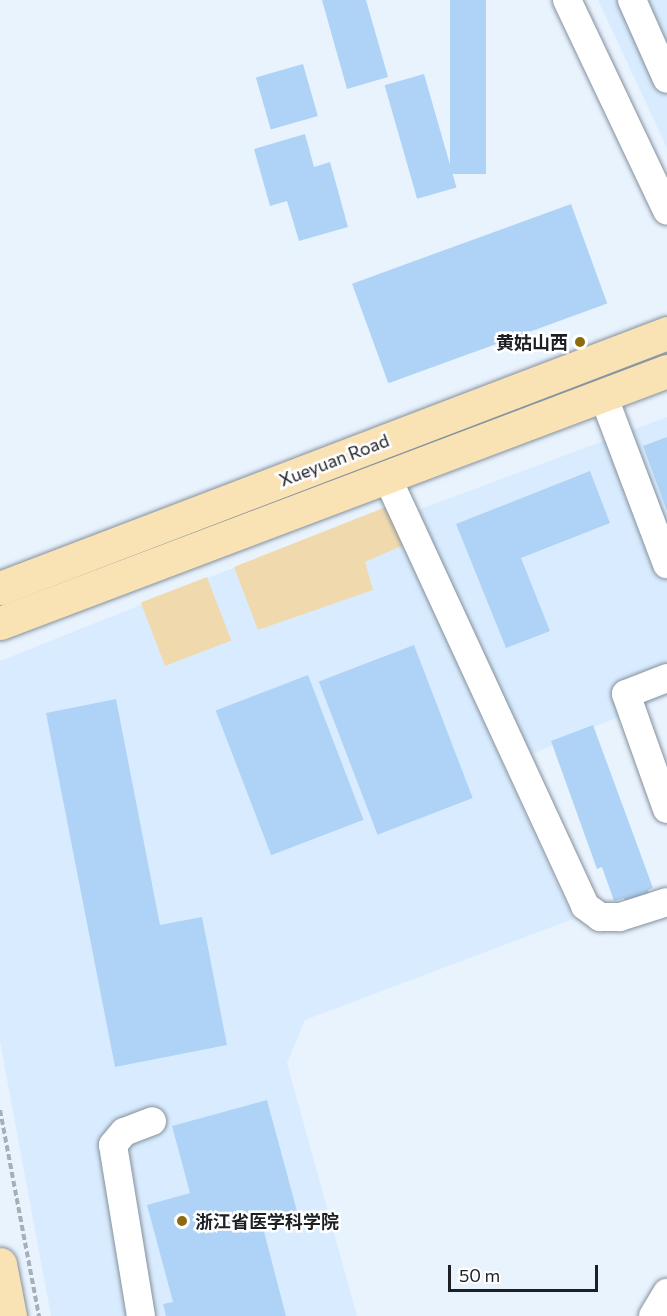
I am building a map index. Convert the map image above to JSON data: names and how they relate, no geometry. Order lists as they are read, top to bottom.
{
  "streets": {
    "main road": ["Xueyuan Road"]
  },
  "places": ["黄姑山西", "浙江省医学科学院"],
  "scale_bar": "50 m"
}
